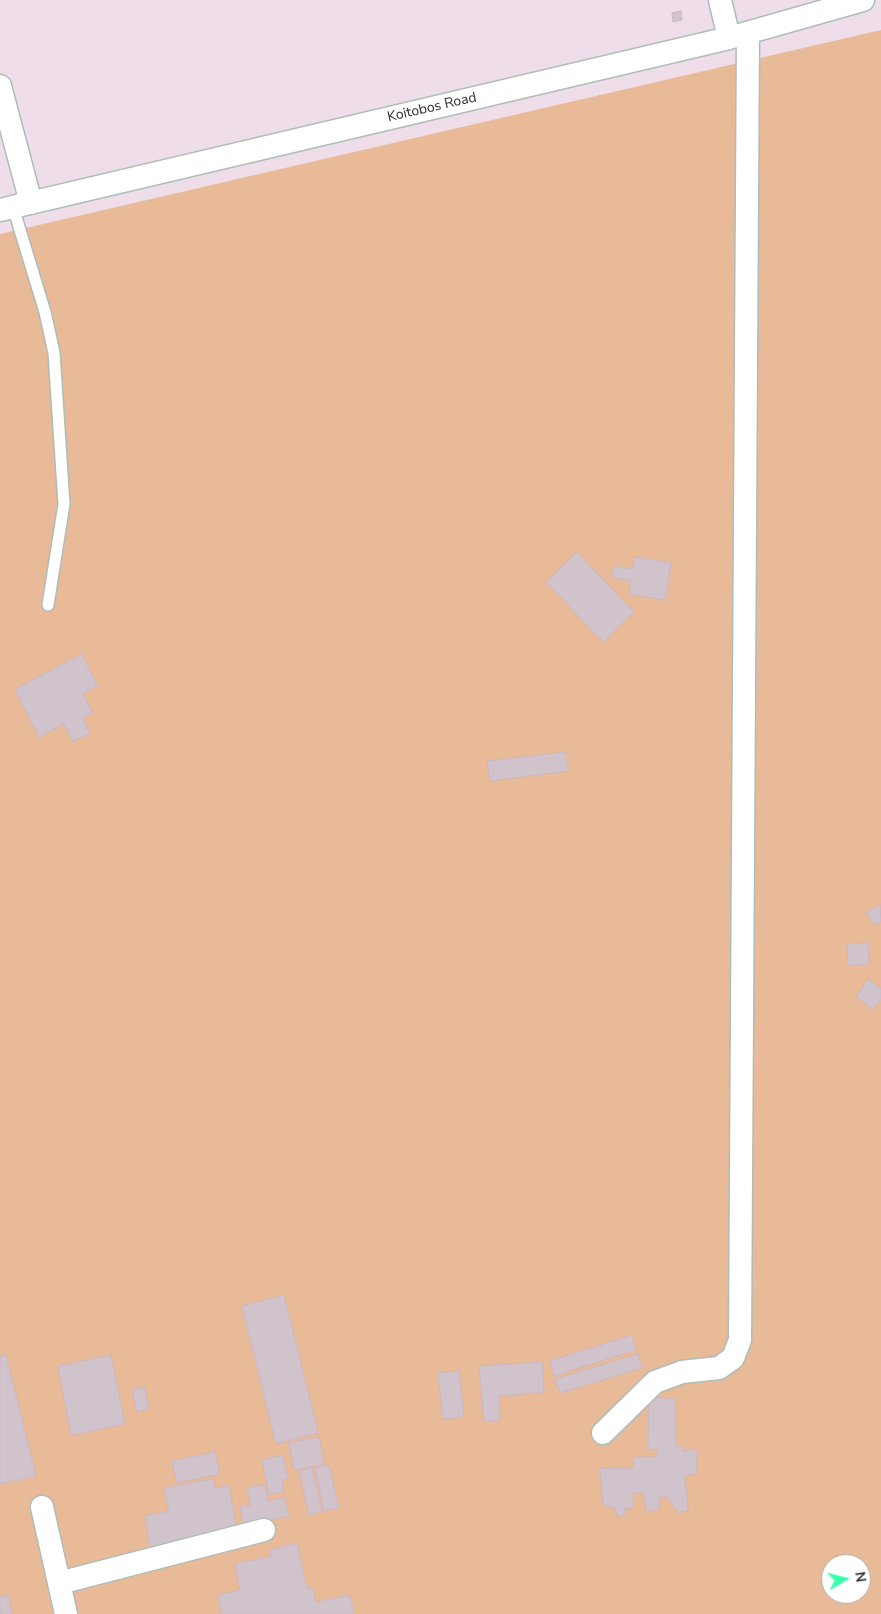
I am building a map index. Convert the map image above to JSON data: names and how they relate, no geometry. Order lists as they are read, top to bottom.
{
  "streets": {
    "street": ["Koitobos Road"]
  },
  "north": "right"
}
